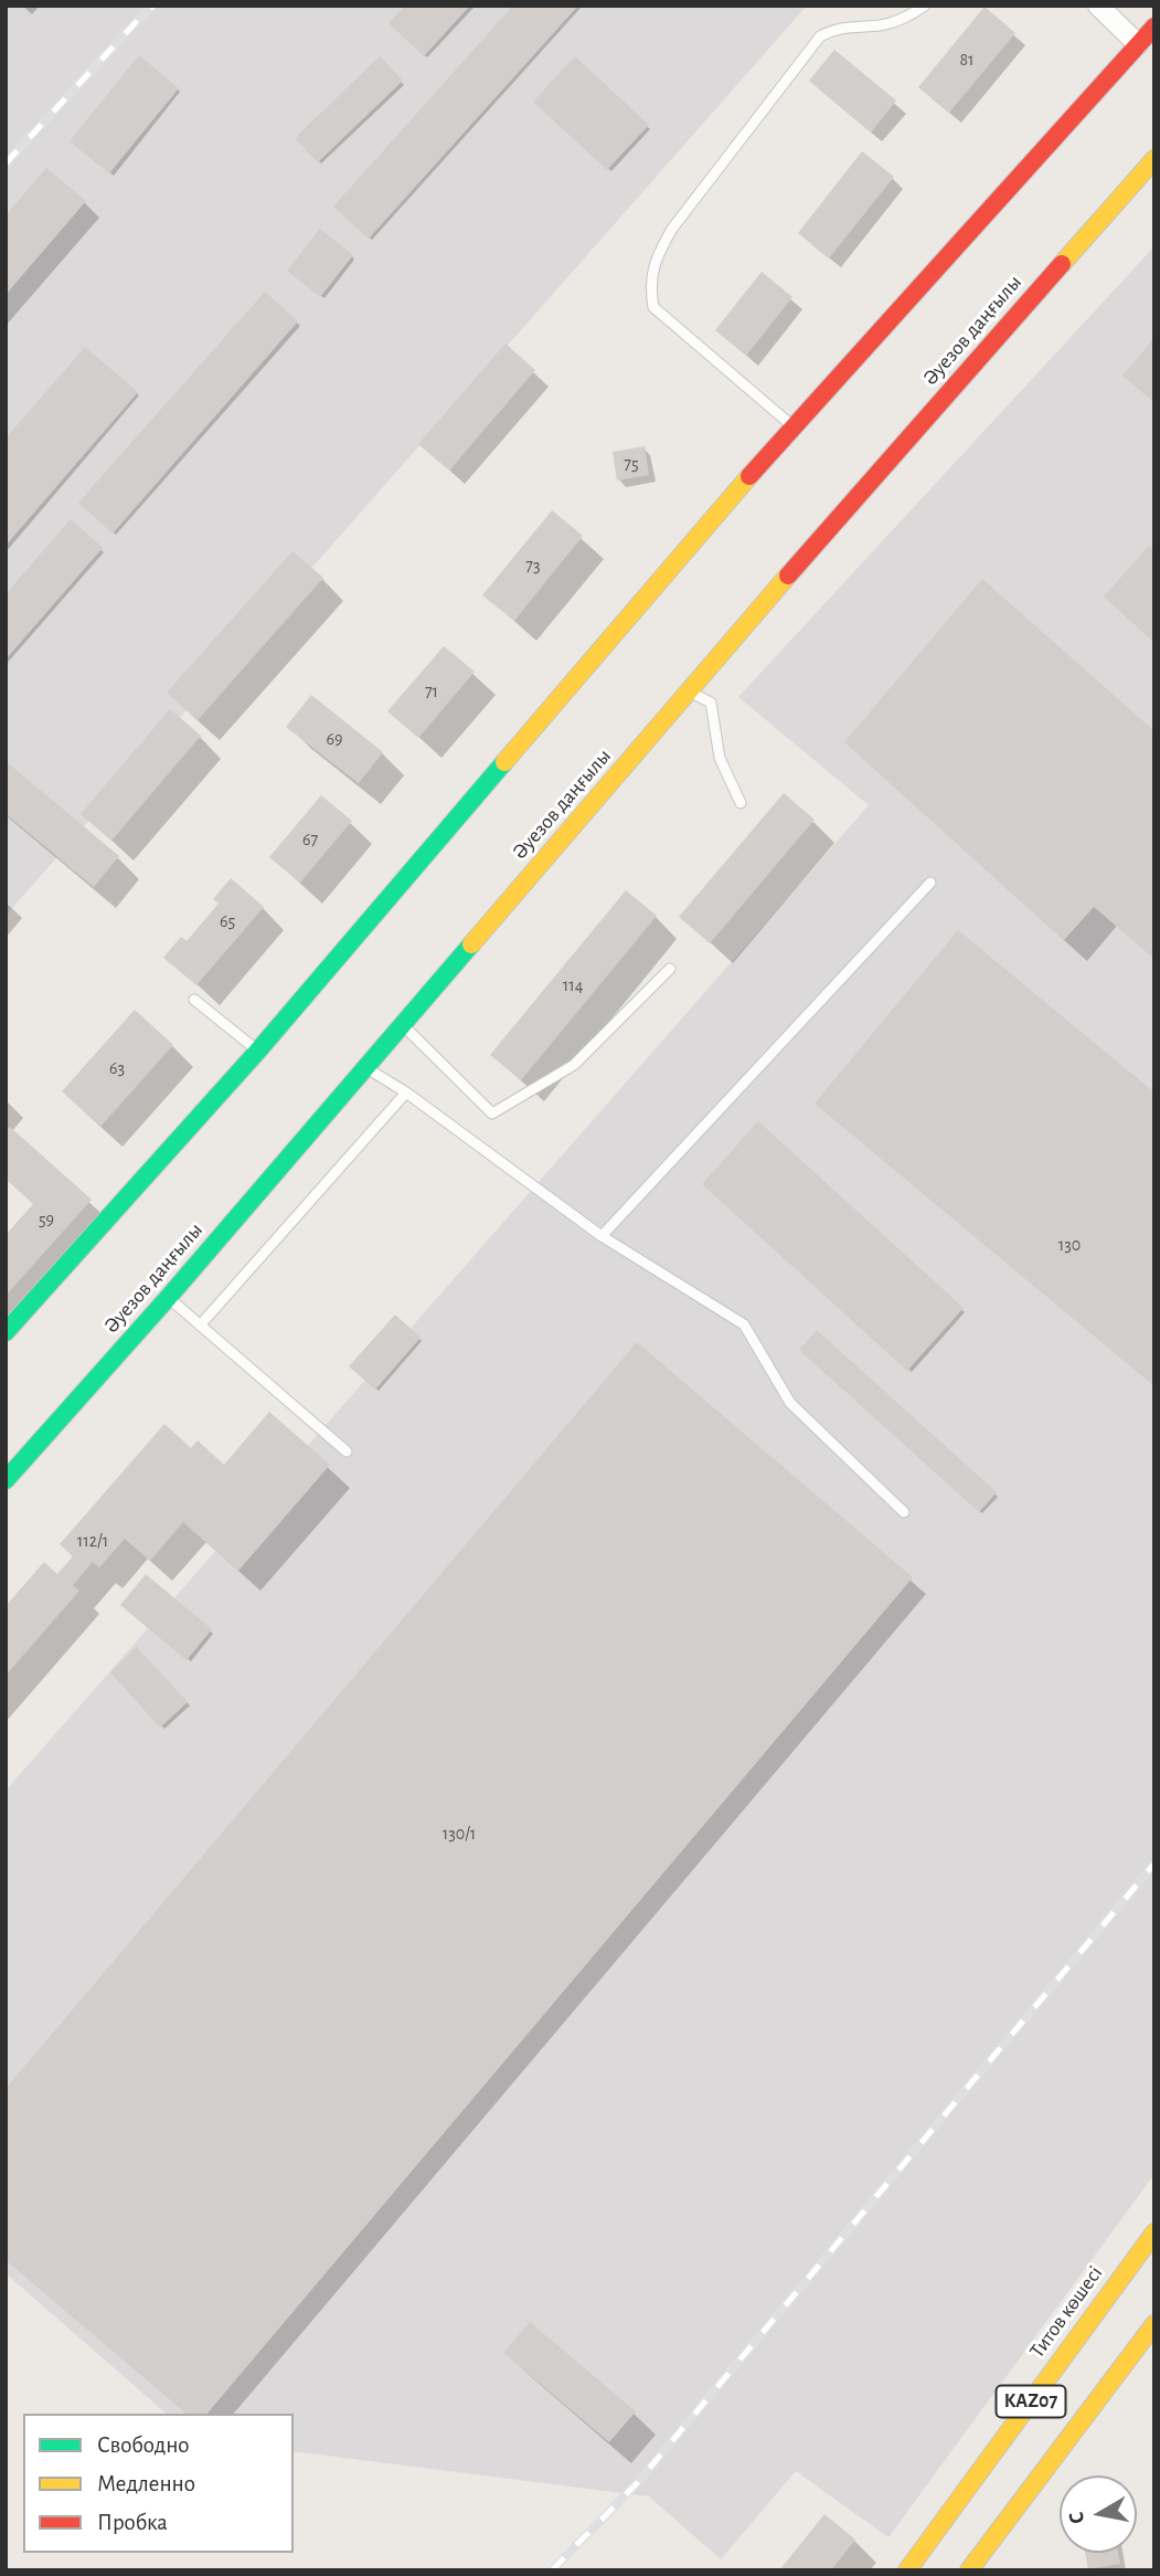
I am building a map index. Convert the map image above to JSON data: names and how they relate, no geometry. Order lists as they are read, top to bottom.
{
  "streets": {
    "main road": ["Әуезов даңғылы", "Титов көшесі", "KAZ07"]
  },
  "house_numbers": [
    "81",
    "75",
    "73",
    "71",
    "69",
    "67",
    "65",
    "114",
    "63",
    "59",
    "130",
    "112/1",
    "130/1"
  ],
  "legend": ["Свободно", "Медленно", "Пробка"],
  "north": "left"
}
